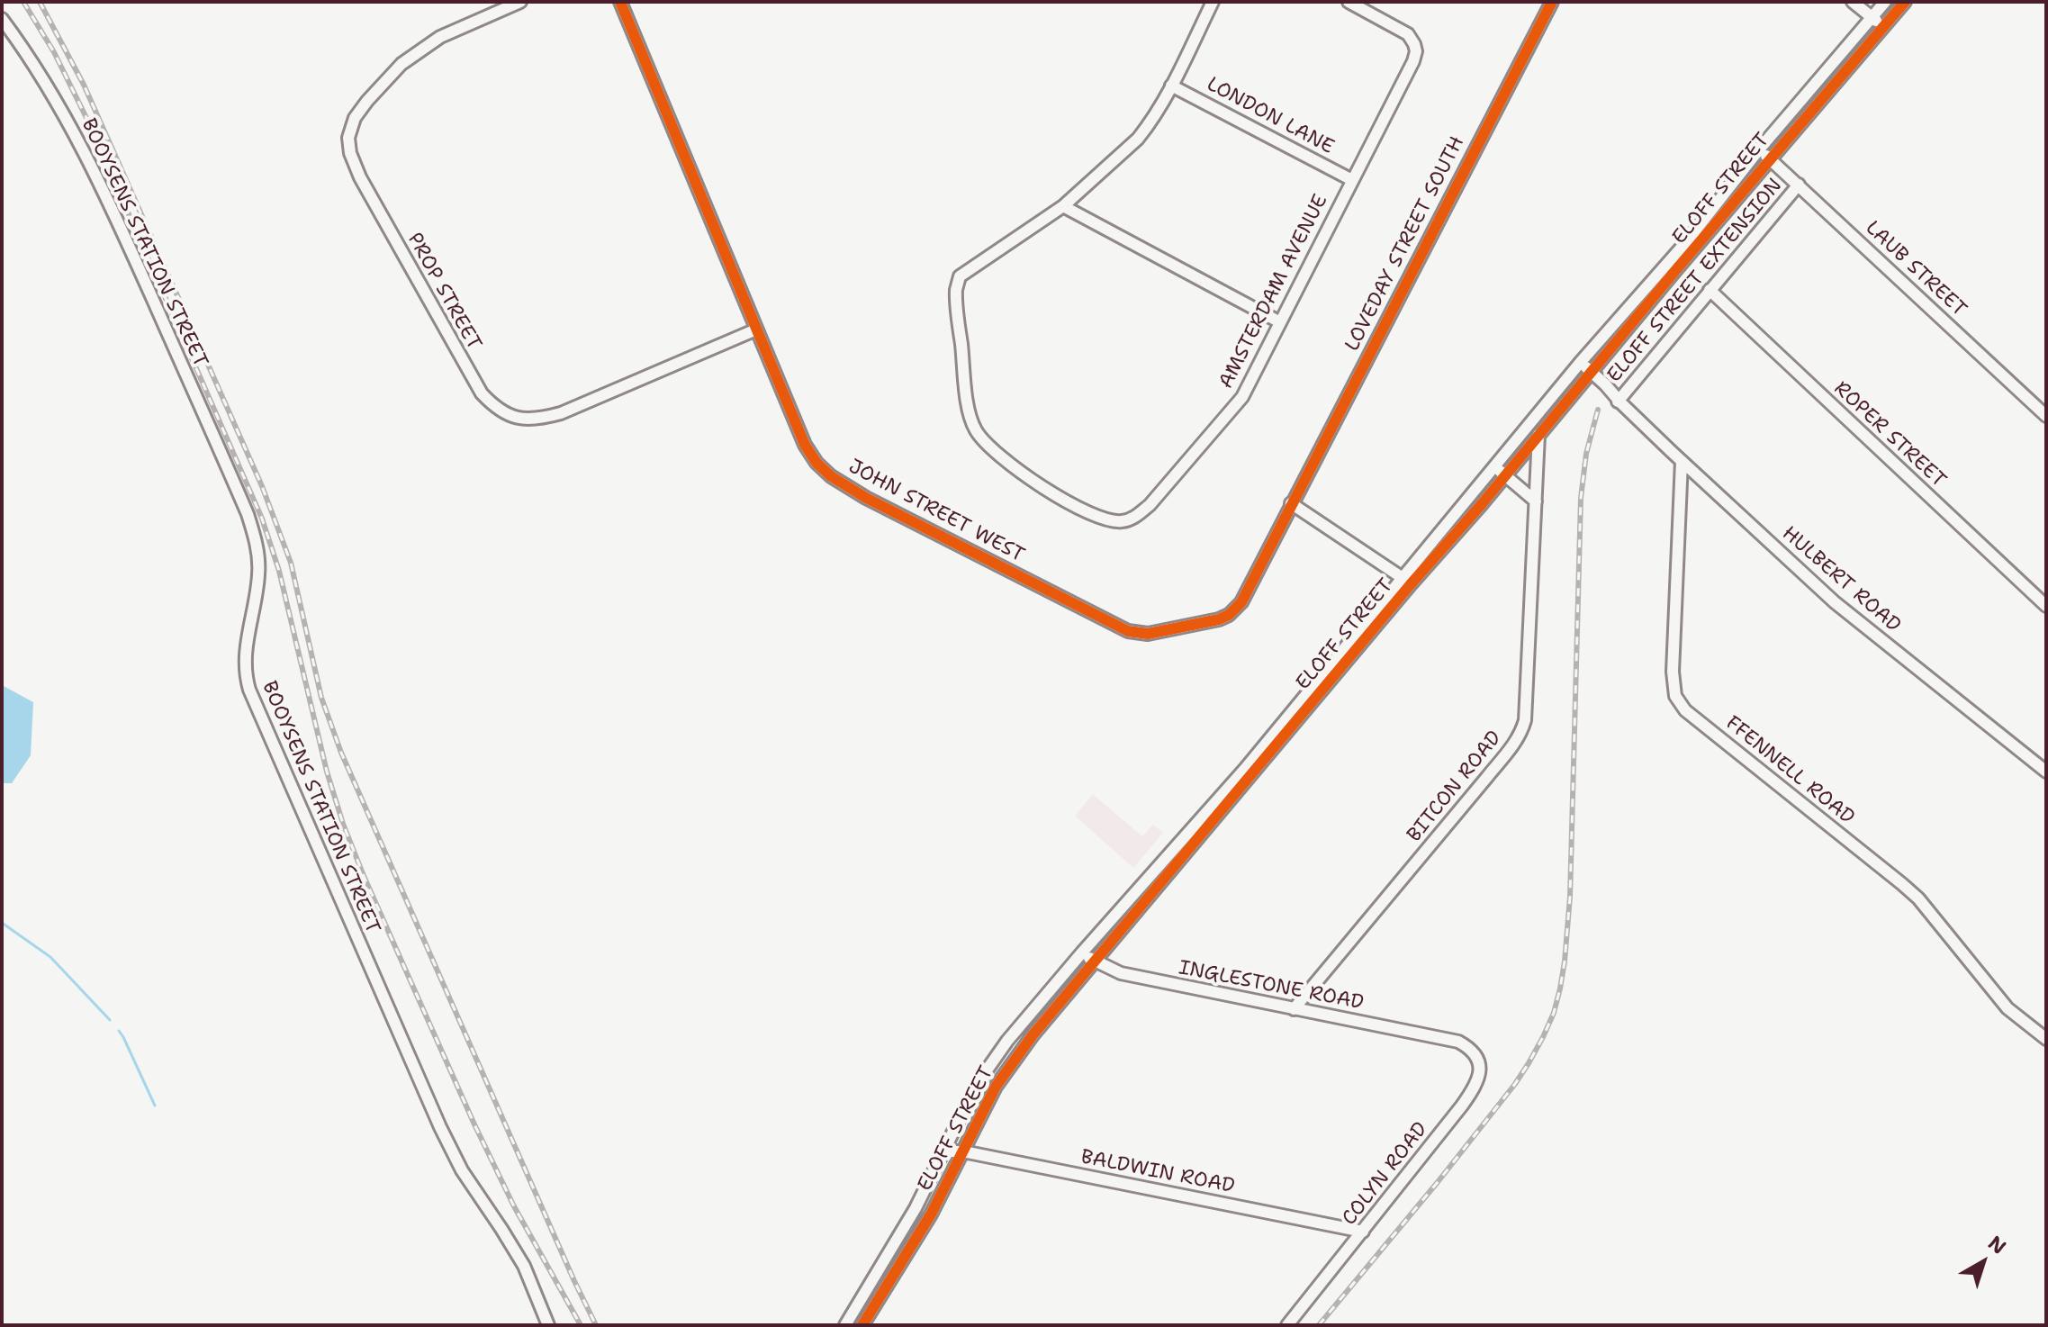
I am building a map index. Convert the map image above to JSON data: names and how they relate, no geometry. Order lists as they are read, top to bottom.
{
  "streets": {
    "street": [
      "LONDON LANE",
      "ELOFF STREET",
      "BOOYSENS STATION STREET",
      "LOVEDAY STREET SOUTH",
      "LAUB STREET",
      "ELOFF STREET EXTENSION",
      "PROP STREET",
      "AMSTERDAM AVENUE",
      "ROPER STREET",
      "JOHN STREET WEST",
      "HULBERT ROAD",
      "FFENNELL ROAD",
      "BITCON ROAD",
      "INGLESTONE ROAD",
      "BALDWIN ROAD",
      "COLYN ROAD"
    ]
  },
  "crossings": [
    ["LONDON LANE", "AMSTERDAM AVENUE"],
    ["ELOFF STREET", "LAUB STREET"],
    ["ELOFF STREET", "HULBERT ROAD"],
    ["ELOFF STREET", "BITCON ROAD"],
    ["ELOFF STREET", "INGLESTONE ROAD"],
    ["ELOFF STREET", "BALDWIN ROAD"],
    ["LOVEDAY STREET SOUTH", "JOHN STREET WEST"],
    ["LAUB STREET", "ELOFF STREET EXTENSION"],
    ["ELOFF STREET EXTENSION", "ROPER STREET"],
    ["ELOFF STREET EXTENSION", "HULBERT ROAD"],
    ["PROP STREET", "JOHN STREET WEST"],
    ["HULBERT ROAD", "FFENNELL ROAD"],
    ["BITCON ROAD", "INGLESTONE ROAD"],
    ["INGLESTONE ROAD", "COLYN ROAD"],
    ["BALDWIN ROAD", "COLYN ROAD"]
  ],
  "north": "top right"
}
